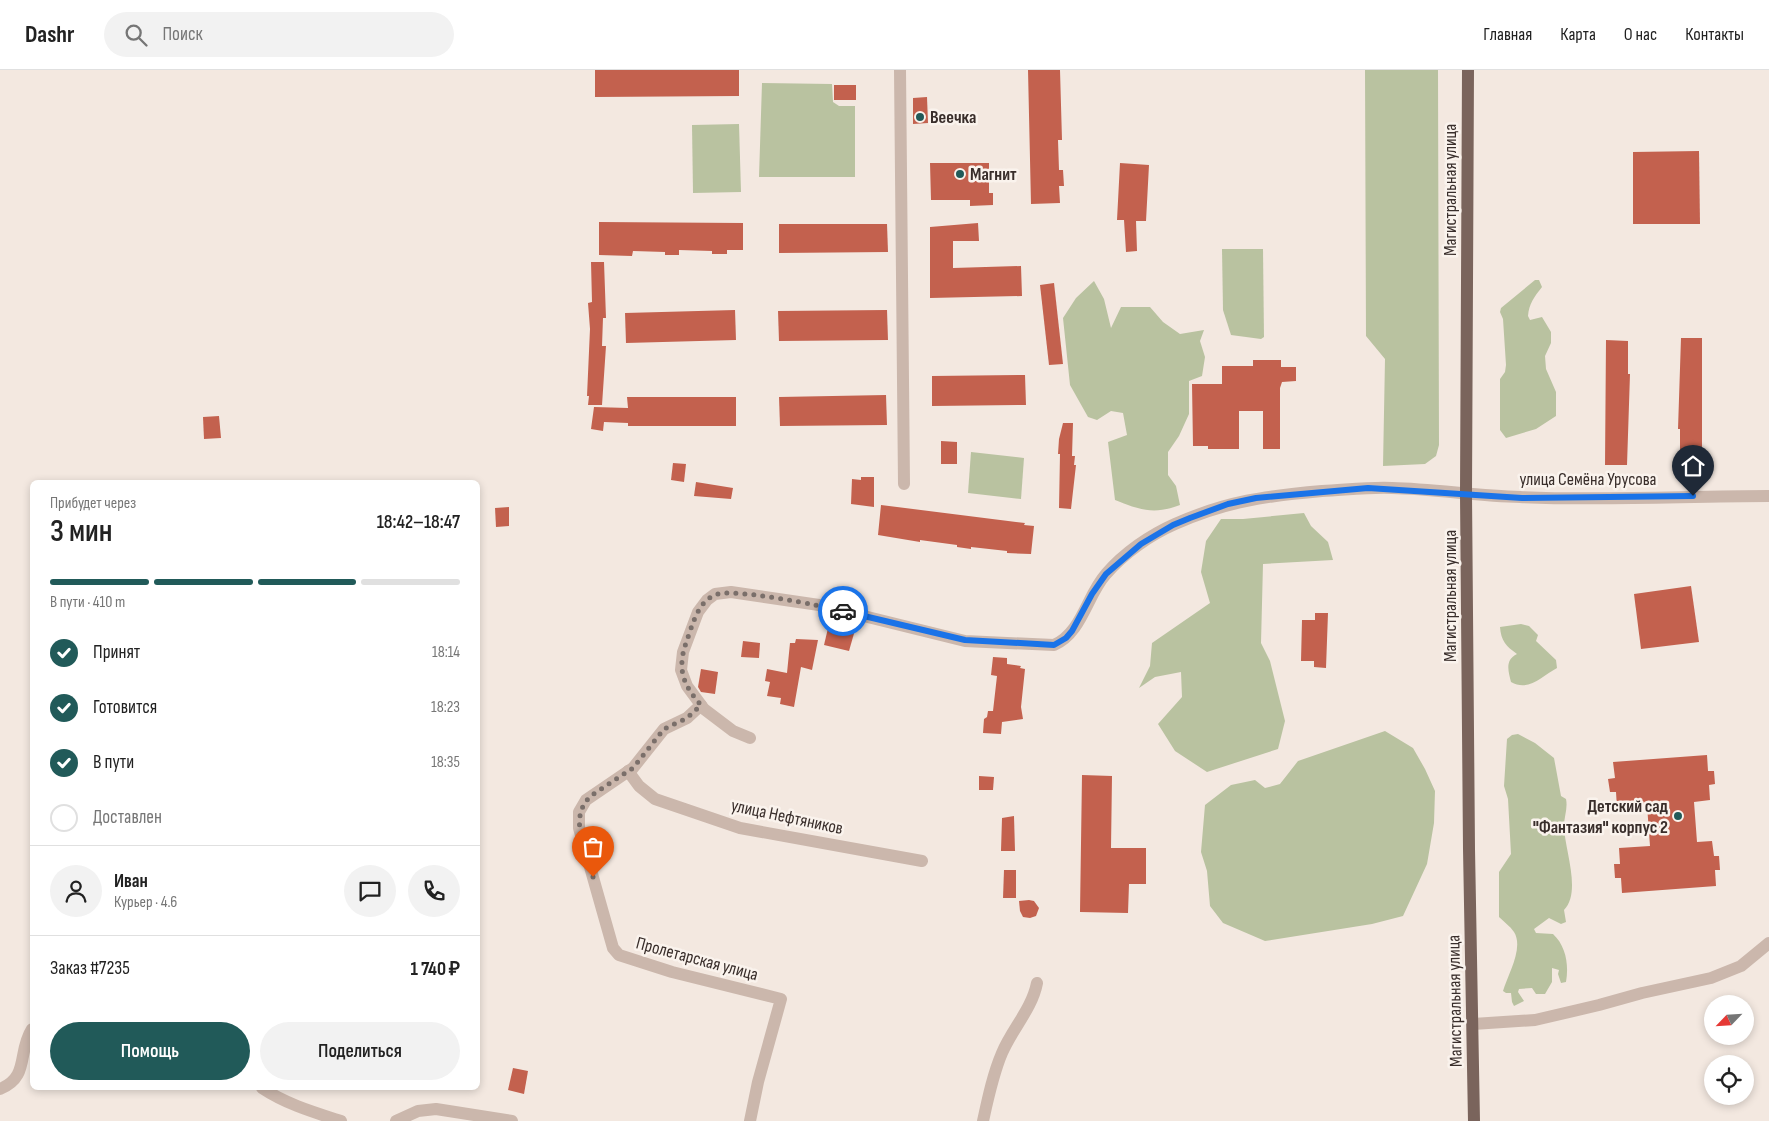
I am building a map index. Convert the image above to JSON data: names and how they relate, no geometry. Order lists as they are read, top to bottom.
{
  "streets": {
    "main road": ["Магистральная улица"],
    "street": ["улица Семёна Урусова", "улица Нефтяников", "Пролетарская улица"]
  },
  "crossings": [
    ["Магистральная улица", "улица Семёна Урусова"],
    ["улица Семёна Урусова", "Пролетарская улица"],
    ["улица Нефтяников", "Пролетарская улица"]
  ],
  "places": ["Веечка", "Магнит", "Детский сад \"Фантазия\" корпус 2"],
  "north": "bottom left",
  "page": {
    "header": "Dashr",
    "search": "Поиск",
    "nav": [
      "Главная",
      "Карта",
      "О нас",
      "Контакты"
    ],
    "heading": ["3 мин", "Прибудет через", "18:42–18:47"],
    "panel": [
      "Иван",
      "Курьер · 4.6",
      "Заказ #7235",
      "1 740 ₽"
    ],
    "bar": "В пути · 410 m",
    "list": [
      ["Принят", "18:14"],
      ["Готовится", "18:23"],
      ["В пути", "18:35"],
      "Доставлен"
    ],
    "buttons": ["Помощь", "Поделиться"]
  }
}
